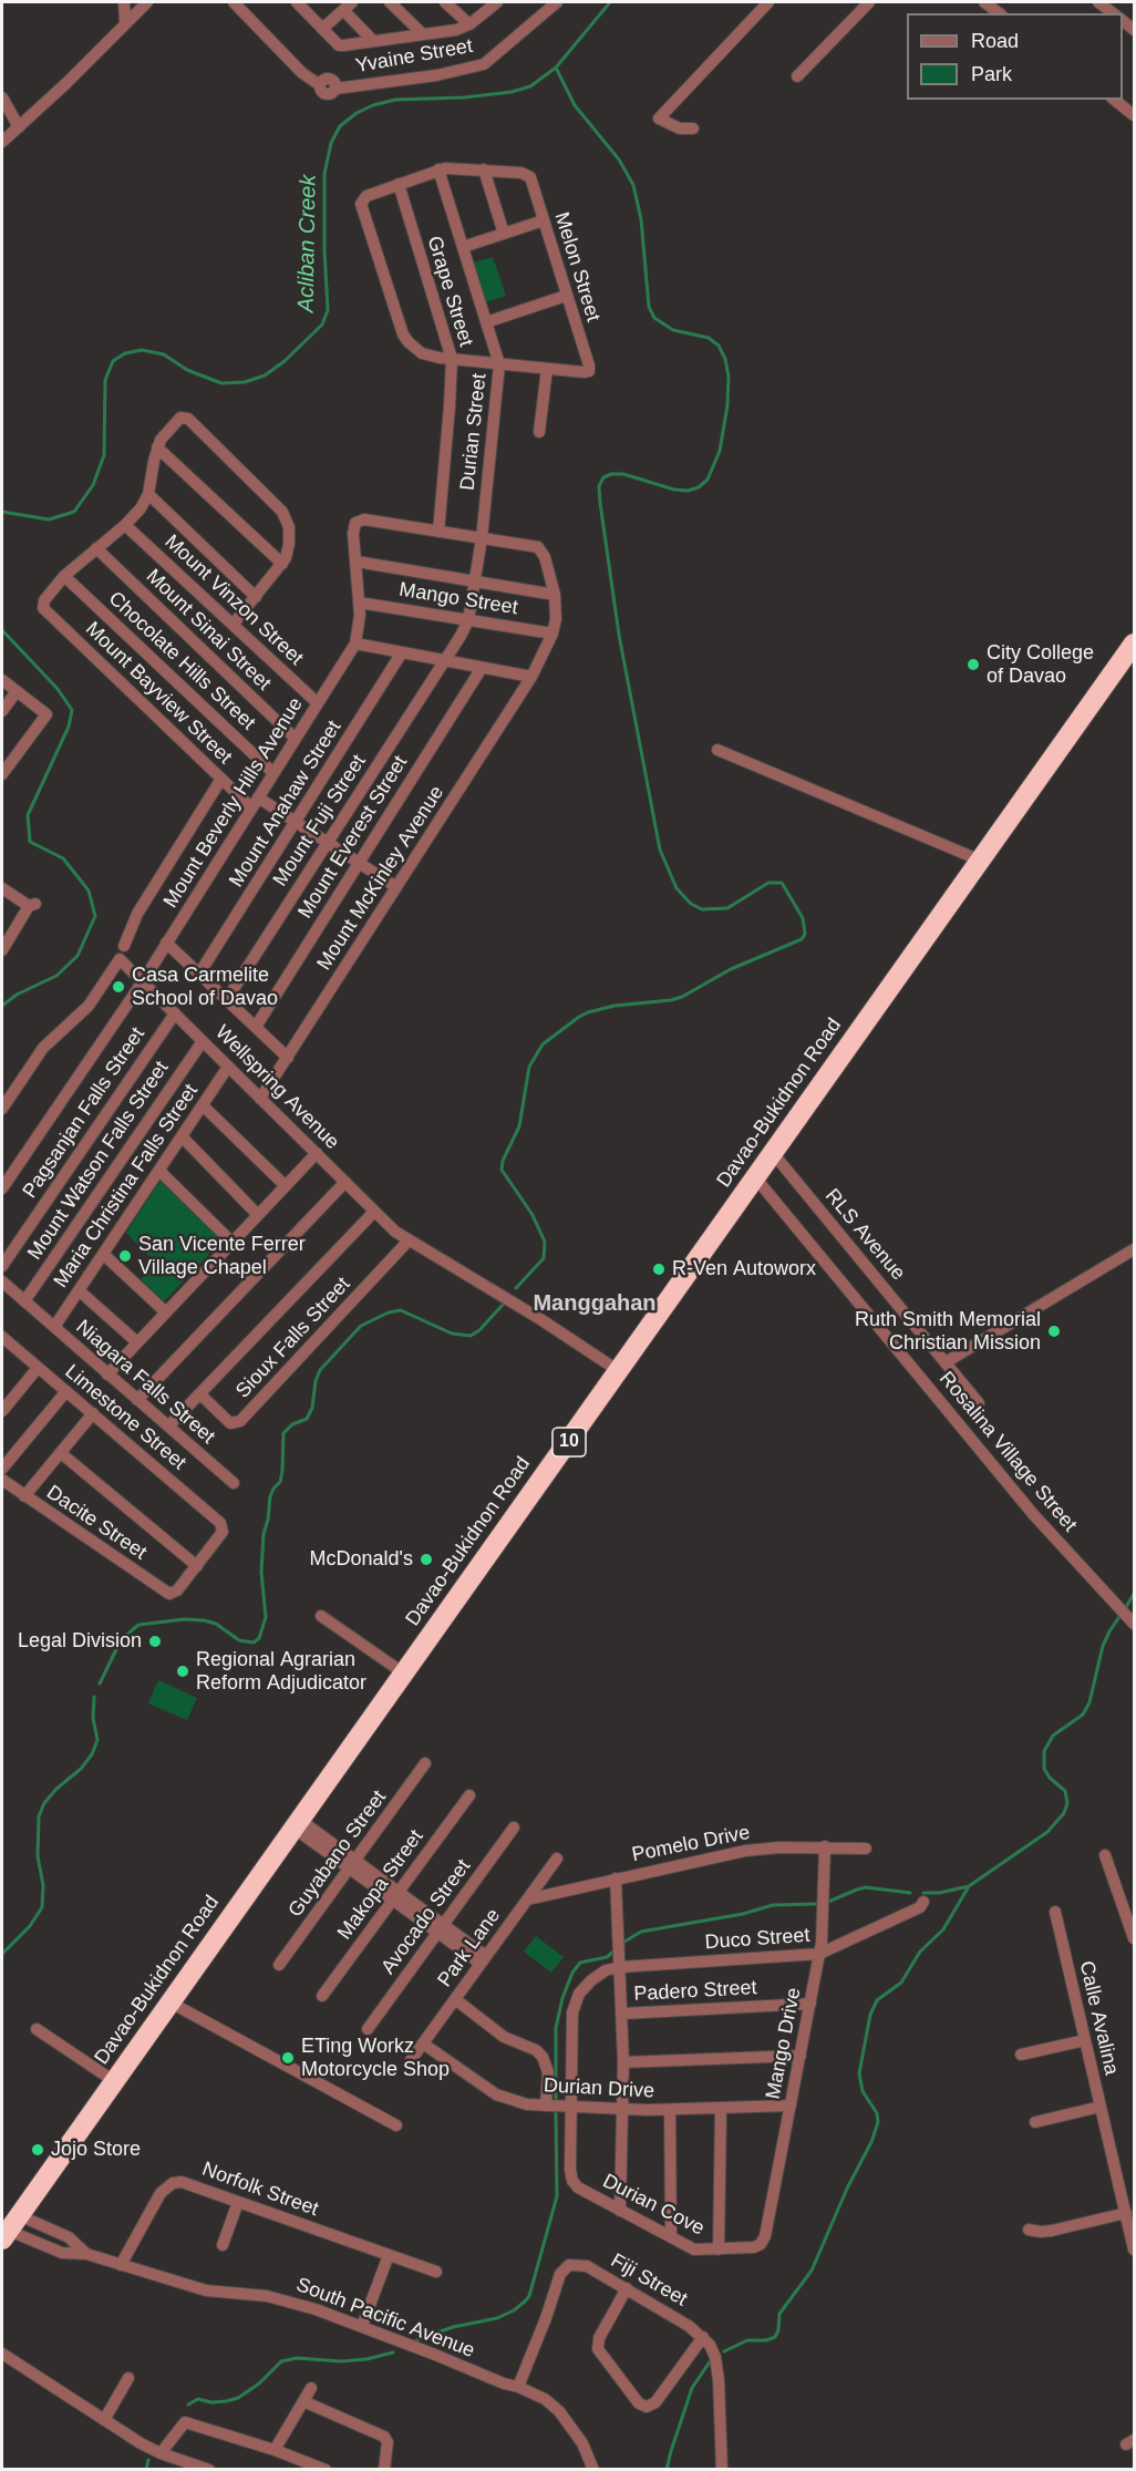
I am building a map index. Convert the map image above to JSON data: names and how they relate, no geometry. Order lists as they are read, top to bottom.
{
  "streets": {
    "highway": ["Davao-Bukidnon Road", "10"],
    "street": [
      "Yvaine Street",
      "Melon Street",
      "Grape Street",
      "Durian Street",
      "Mango Street",
      "Mount Vinzon Street",
      "Mount Sinai Street",
      "Chocolate Hills Street",
      "Mount Bayview Street",
      "Mount Beverly Hills Avenue",
      "Mount Anahaw Street",
      "Mount Fuji Street",
      "Mount Everest Street",
      "Mount McKinley Avenue",
      "Wellspring Avenue",
      "Pagsanjan Falls Street",
      "Mount Watson Falls Street",
      "Maria Christina Falls Street",
      "RLS Avenue",
      "Sioux Falls Street",
      "Niagara Falls Street",
      "Limestone Street",
      "Rosalina Village Street",
      "Dacite Street",
      "Pomelo Drive",
      "Guyabano Street",
      "Makopa Street",
      "Avocado Street",
      "Duco Street",
      "Park Lane",
      "Padero Street",
      "Calle Avalina",
      "Mango Drive",
      "Durian Drive",
      "Norfolk Street",
      "Durian Cove",
      "Fiji Street",
      "South Pacific Avenue"
    ]
  },
  "crossings": [
    ["Durian Street", "Mango Street"],
    ["Durian Street", "Mount Fuji Street"],
    ["Mango Street", "Mount McKinley Avenue"],
    ["Mount Vinzon Street", "Mount Beverly Hills Avenue"],
    ["Mount Sinai Street", "Mount Beverly Hills Avenue"],
    ["Chocolate Hills Street", "Mount Bayview Street"],
    ["Chocolate Hills Street", "Mount Beverly Hills Avenue"],
    ["Mount Bayview Street", "Mount Beverly Hills Avenue"],
    ["Mount Bayview Street", "Mount Anahaw Street"],
    ["Mount Bayview Street", "Mount Fuji Street"],
    ["Mount Bayview Street", "Mount Everest Street"],
    ["Mount Bayview Street", "Mount McKinley Avenue"],
    ["Mount Beverly Hills Avenue", "Wellspring Avenue"],
    ["Mount McKinley Avenue", "Wellspring Avenue"],
    ["Wellspring Avenue", "Davao-Bukidnon Road"],
    ["Wellspring Avenue", "Pagsanjan Falls Street"],
    ["Wellspring Avenue", "Mount Watson Falls Street"],
    ["Wellspring Avenue", "Maria Christina Falls Street"],
    ["Wellspring Avenue", "Sioux Falls Street"],
    ["Davao-Bukidnon Road", "RLS Avenue"],
    ["Davao-Bukidnon Road", "Rosalina Village Street"],
    ["Davao-Bukidnon Road", "South Pacific Avenue"],
    ["Mount Watson Falls Street", "Niagara Falls Street"],
    ["Maria Christina Falls Street", "Niagara Falls Street"],
    ["Limestone Street", "Dacite Street"],
    ["Pomelo Drive", "Park Lane"],
    ["Pomelo Drive", "Mango Drive"],
    ["Duco Street", "Mango Drive"],
    ["Park Lane", "Durian Drive"],
    ["Padero Street", "Mango Drive"],
    ["Mango Drive", "Durian Drive"],
    ["Mango Drive", "Durian Cove"],
    ["Durian Drive", "Durian Cove"],
    ["Norfolk Street", "South Pacific Avenue"],
    ["Fiji Street", "South Pacific Avenue"]
  ],
  "districts": ["Manggahan"],
  "water": ["Acliban Creek"],
  "places": [
    "City College of Davao",
    "Casa Carmelite School of Davao",
    "San Vicente Ferrer Village Chapel",
    "R-Ven Autoworx",
    "Ruth Smith Memorial Christian Mission",
    "McDonald's",
    "Legal Division",
    "Regional Agrarian Reform Adjudicator",
    "ETing Workz Motorcycle Shop",
    "Jojo Store"
  ],
  "legend": ["Road", "Park"]
}
